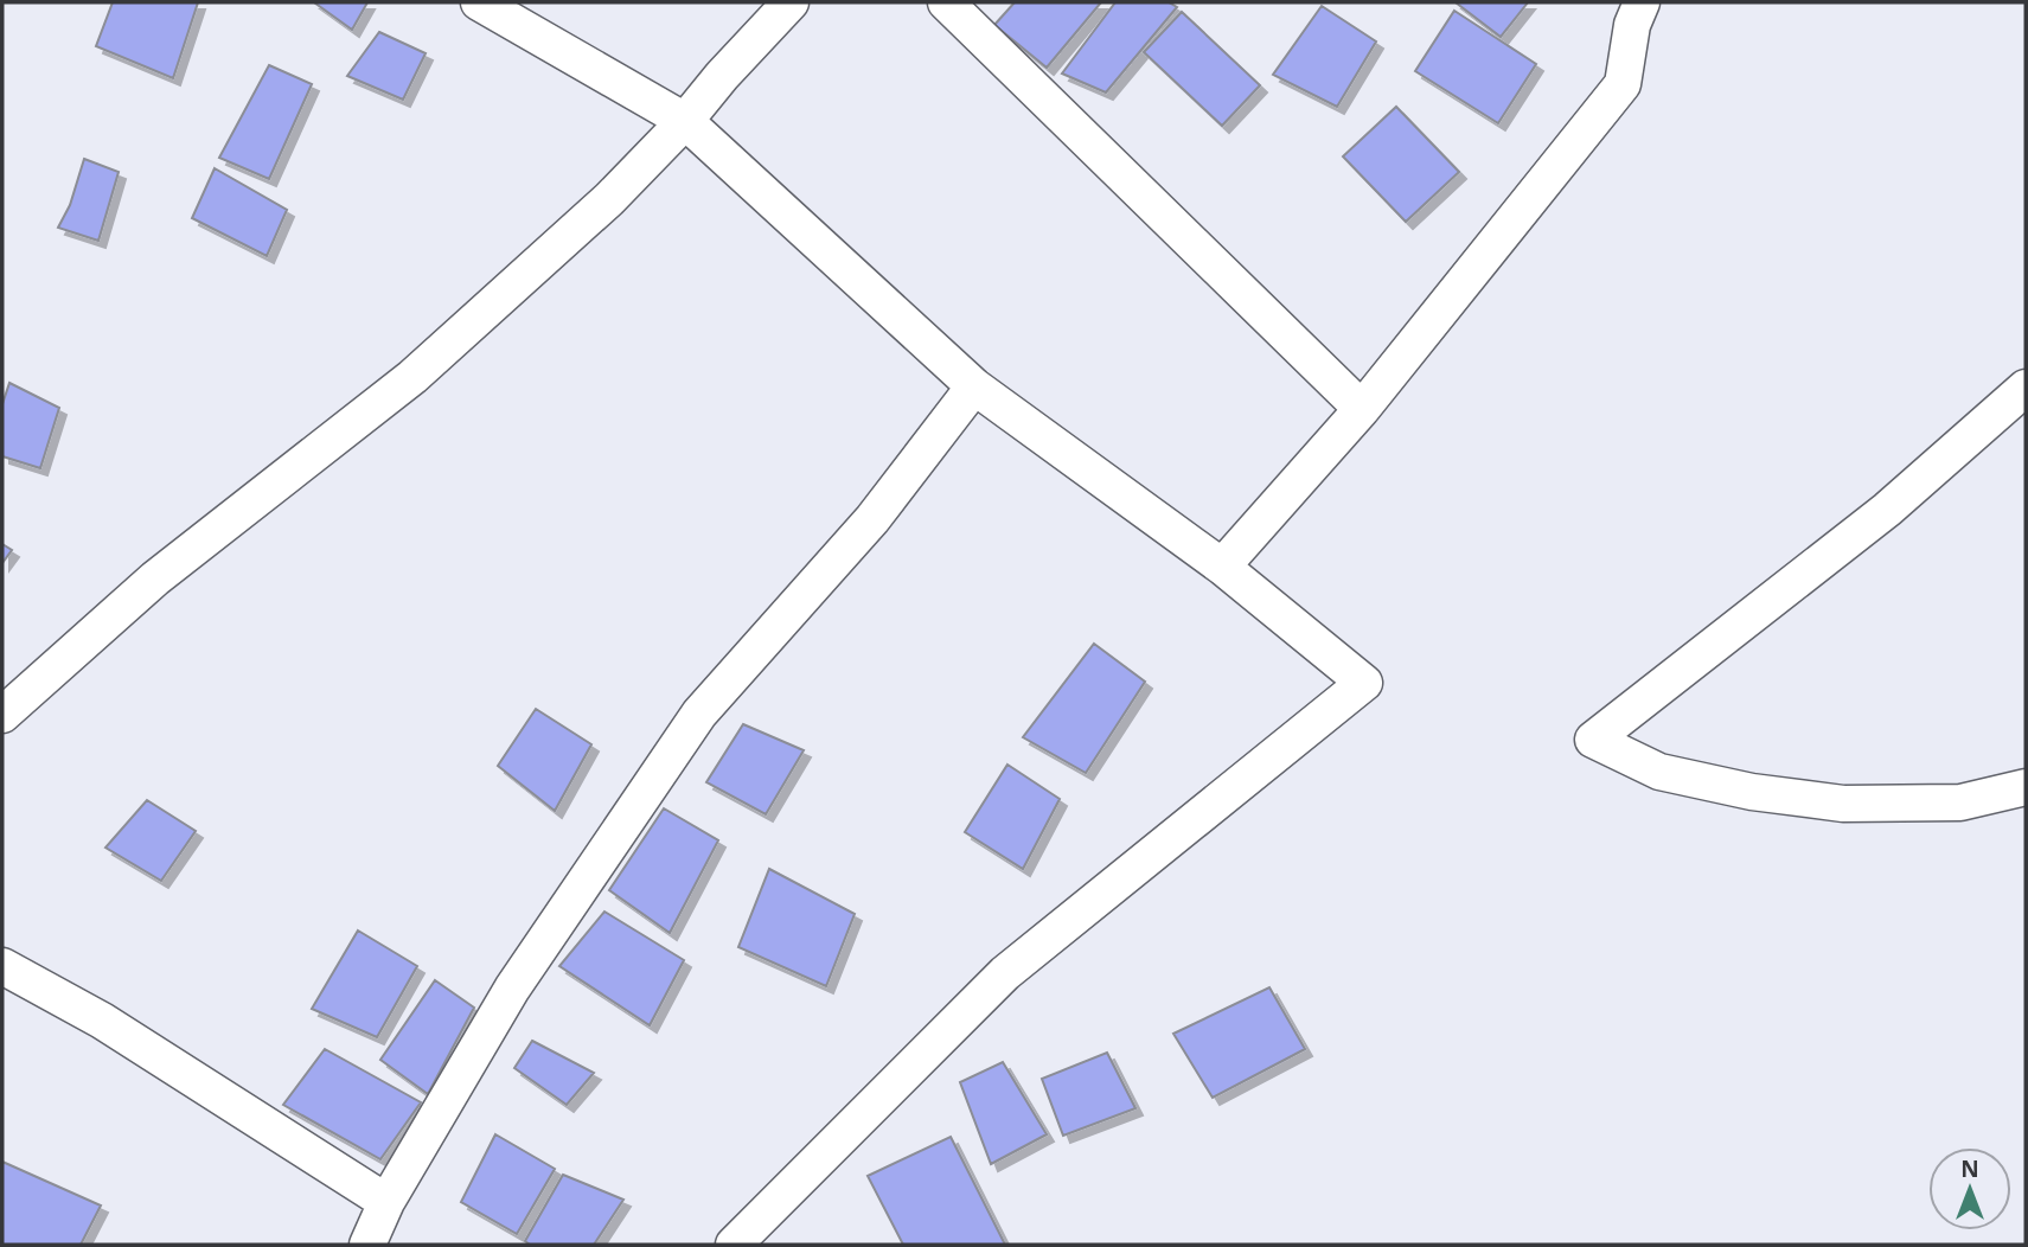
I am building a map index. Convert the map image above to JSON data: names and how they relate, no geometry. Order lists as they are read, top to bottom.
{
  "north": "top"
}
